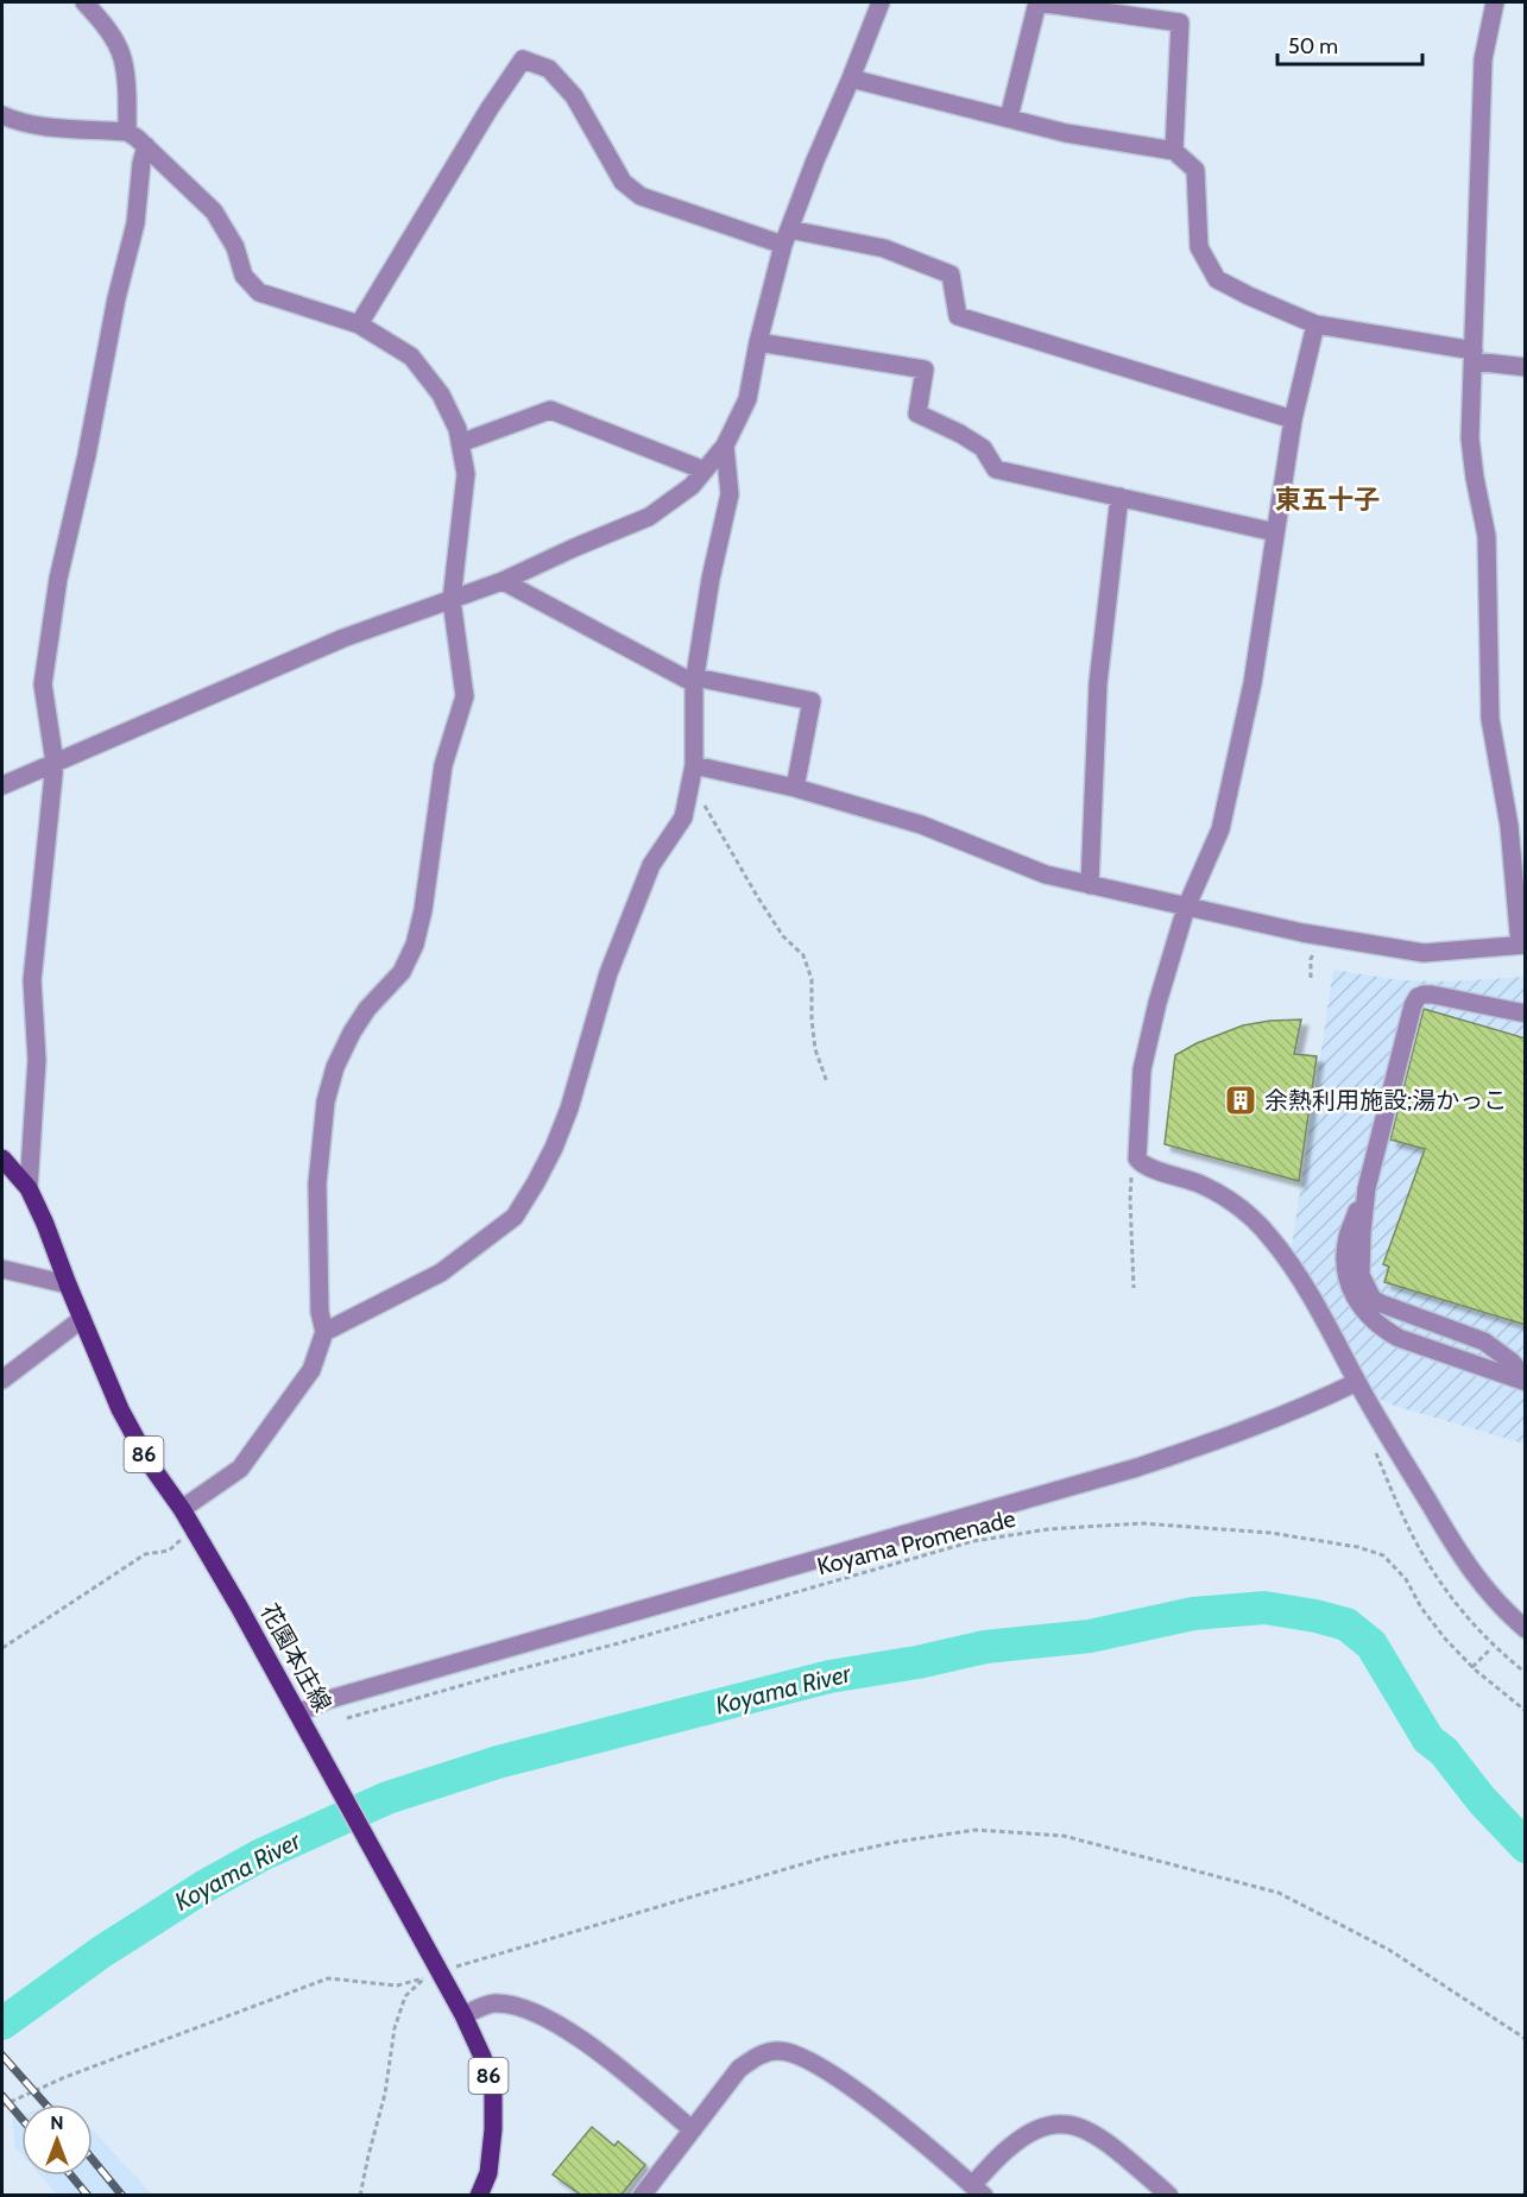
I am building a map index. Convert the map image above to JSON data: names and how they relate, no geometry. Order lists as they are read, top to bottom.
{
  "streets": {
    "main road": ["86", "花園本庄線"],
    "path": ["Koyama Promenade"]
  },
  "districts": ["東五十子"],
  "water": ["Koyama River"],
  "places": {
    "building": ["余熱利用施設;湯かっこ"]
  },
  "scale_bar": "50 m",
  "north": "top"
}
